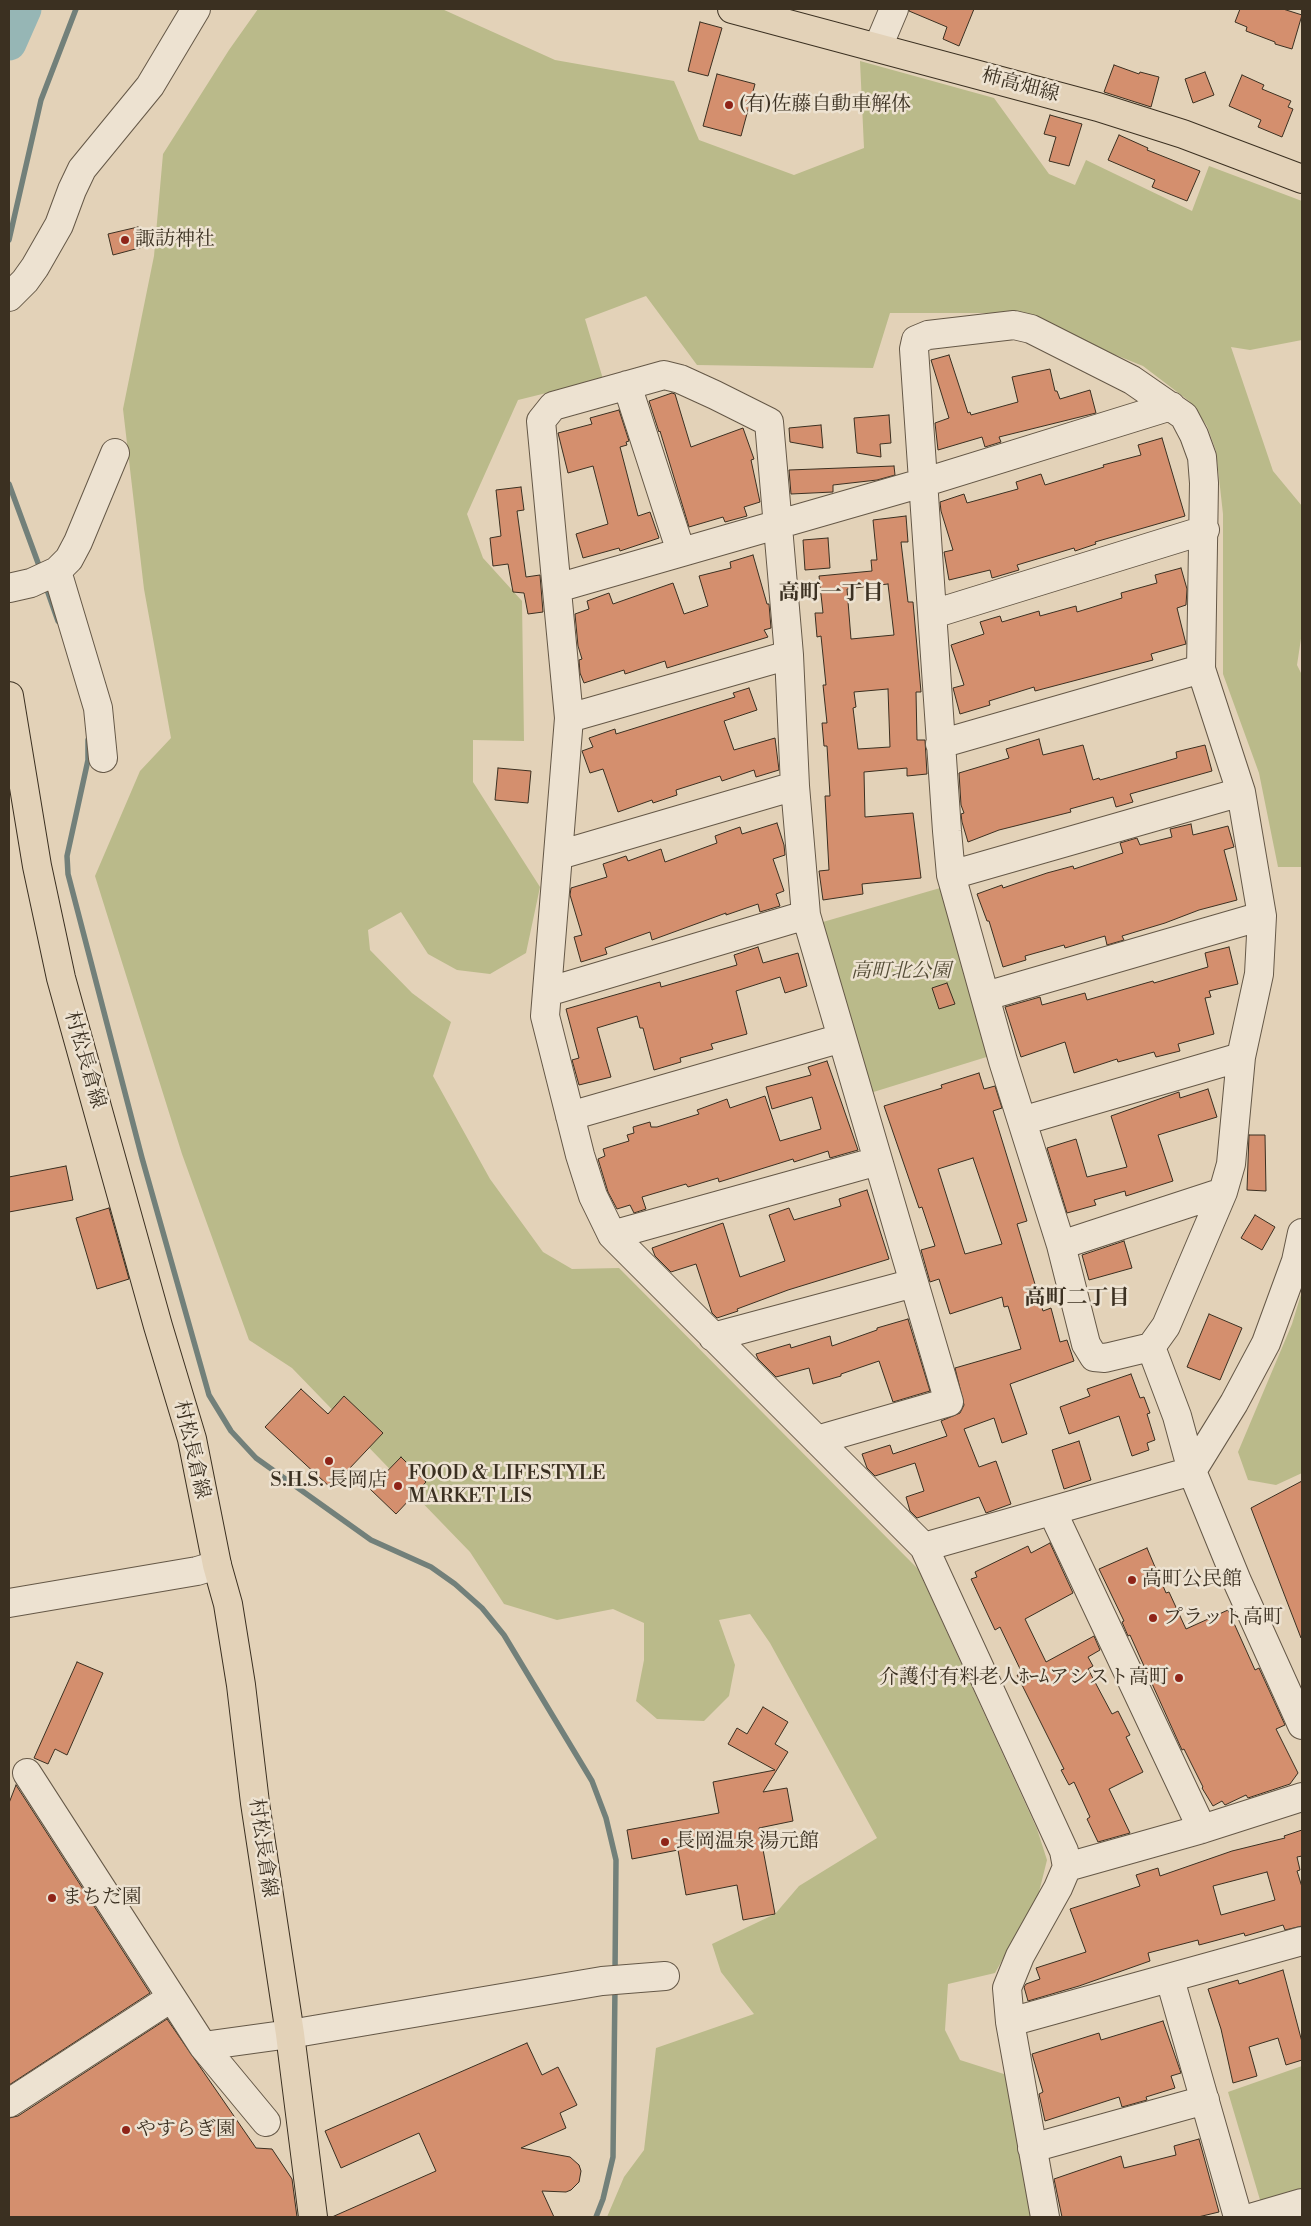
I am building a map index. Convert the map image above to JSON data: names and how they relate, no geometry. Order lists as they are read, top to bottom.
{
  "streets": {
    "main road": ["柿高畑線", "村松長倉線"]
  },
  "districts": ["高町一丁目", "高町二丁目"],
  "parks": ["高町北公園"],
  "places": [
    "(有)佐藤自動車解体",
    "諏訪神社",
    "S.H.S. 長岡店",
    "FOOD & LIFESTYLE MARKET LIS",
    "高町公民館",
    "プラット高町",
    "介護付有料老人ﾎｰﾑアシスト高町",
    "長岡温泉 湯元館",
    "まちだ園",
    "やすらぎ園"
  ]
}
